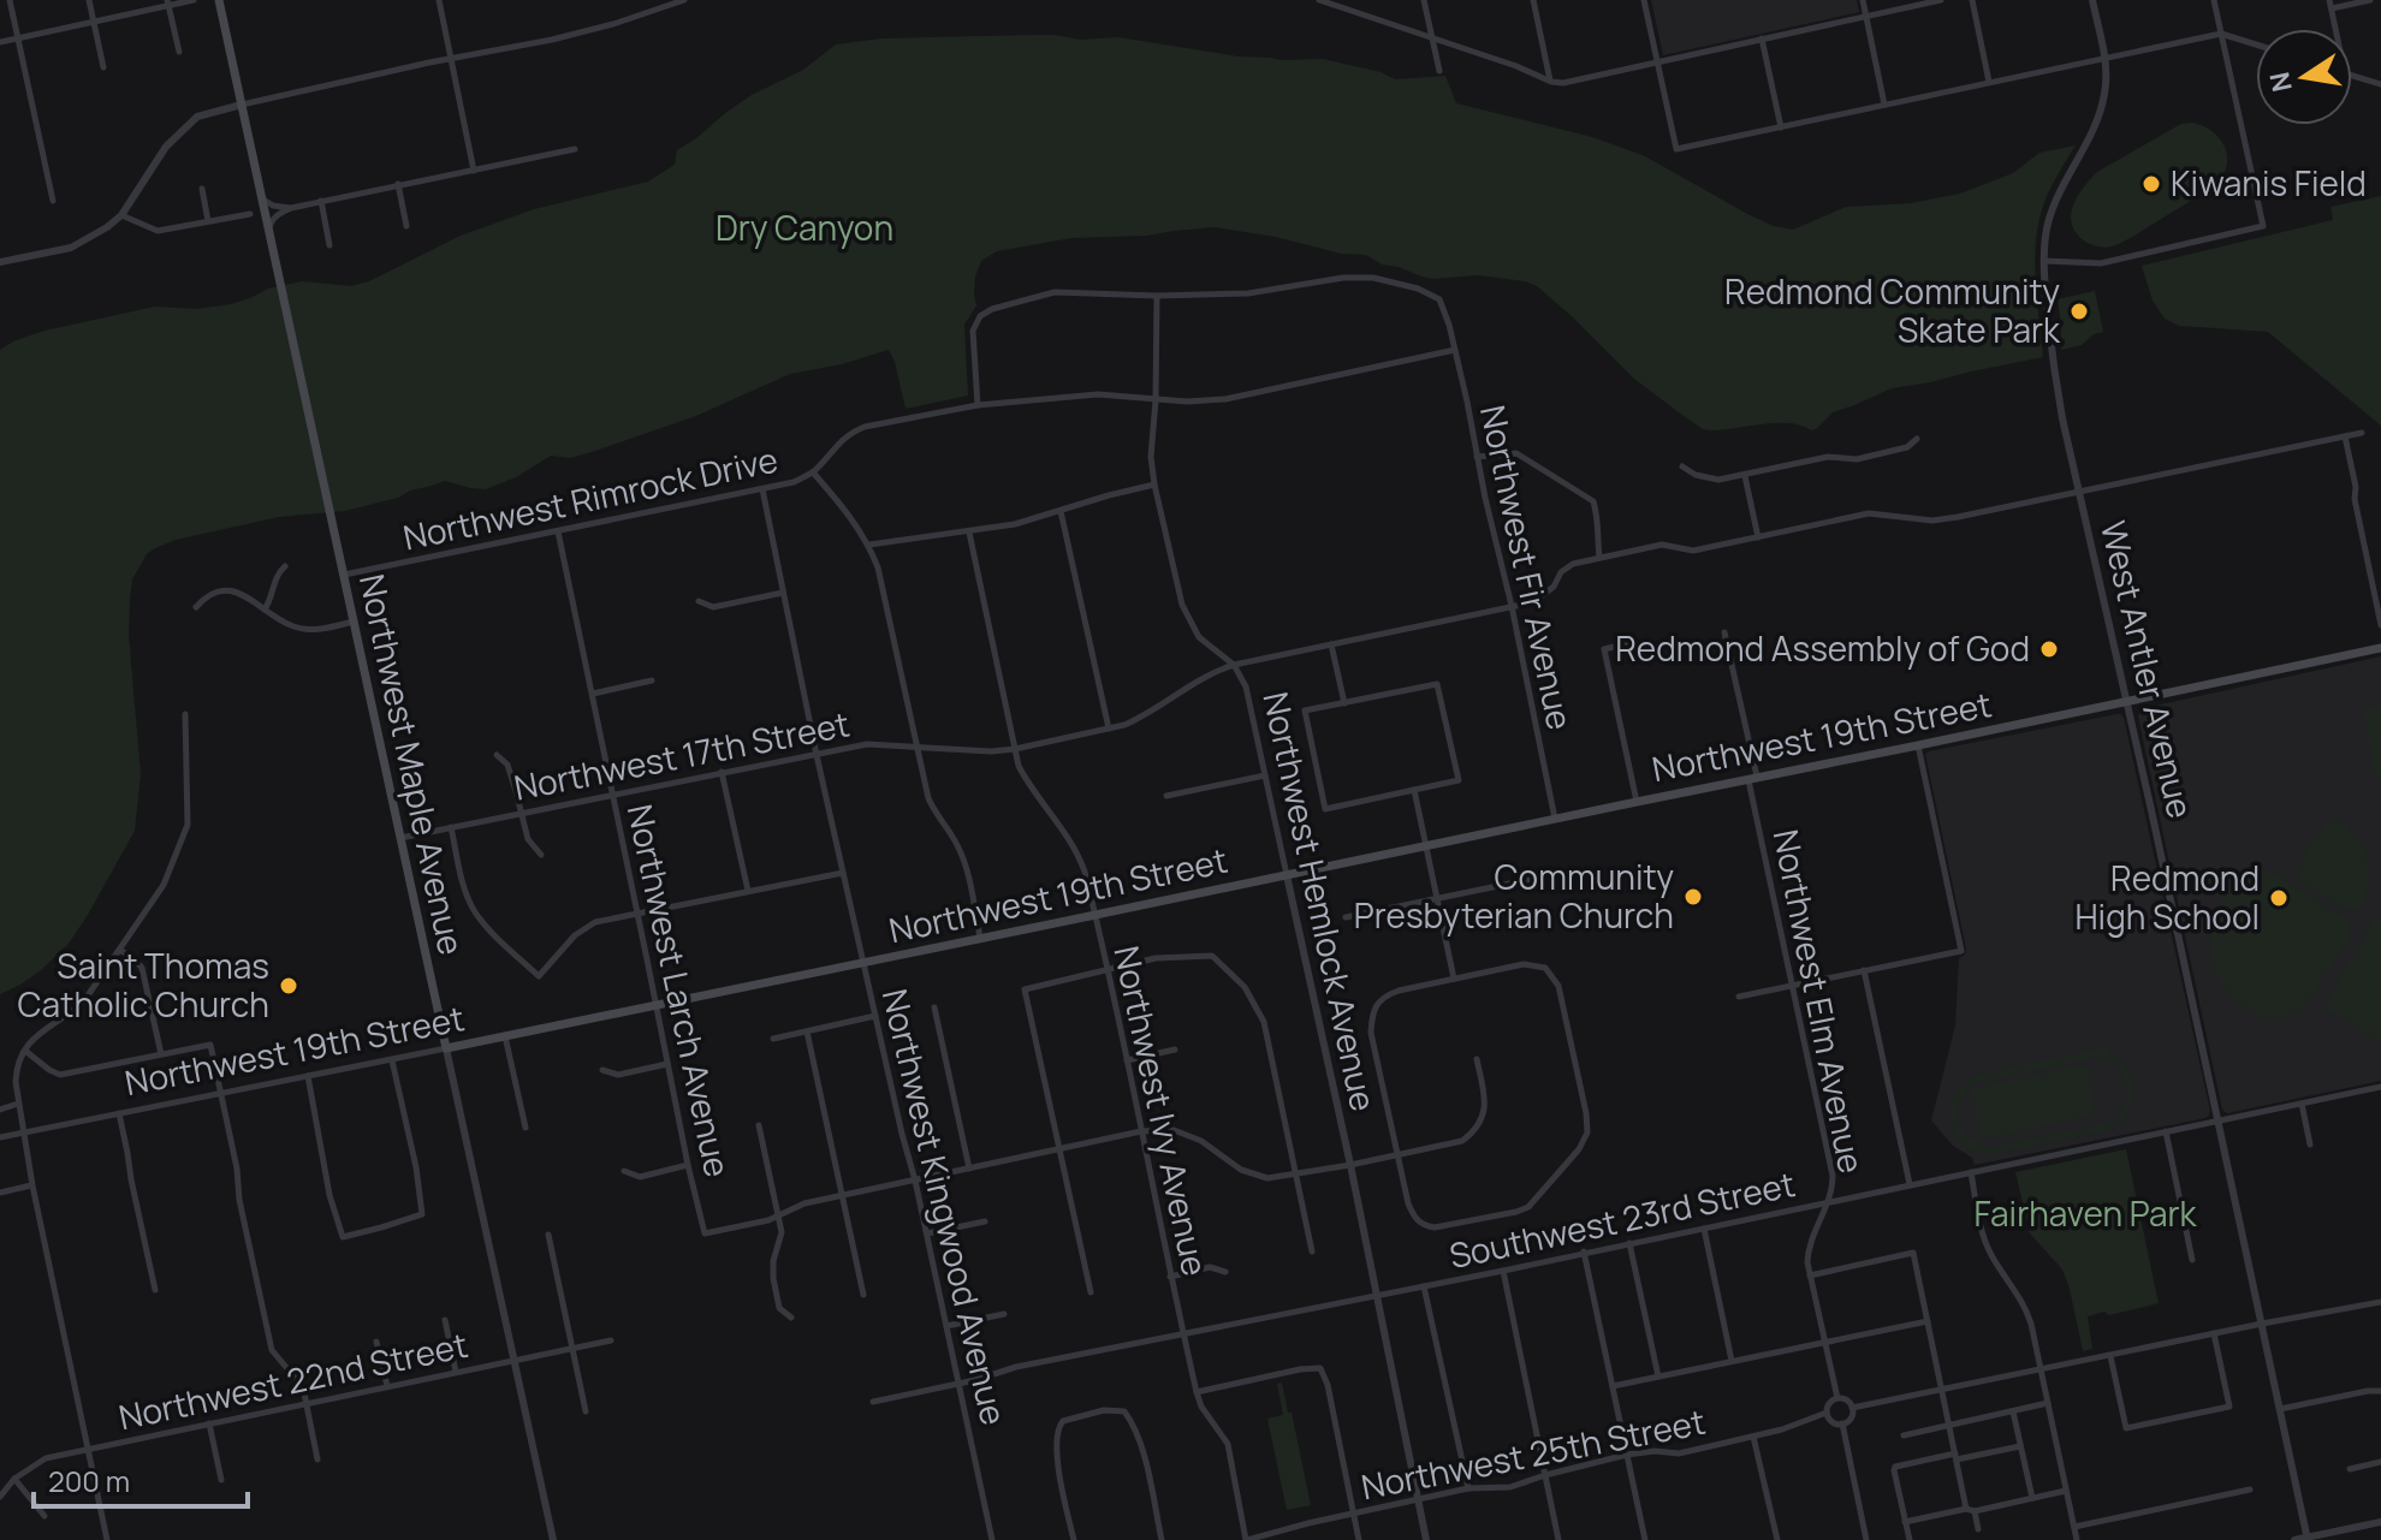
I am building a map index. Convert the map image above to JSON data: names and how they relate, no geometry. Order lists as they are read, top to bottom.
{
  "streets": {
    "main road": ["Northwest 19th Street", "Northwest Maple Avenue"],
    "street": [
      "Northwest Rimrock Drive",
      "Northwest Fir Avenue",
      "West Antler Avenue",
      "Northwest 17th Street",
      "Northwest Hemlock Avenue",
      "Northwest Larch Avenue",
      "Northwest Elm Avenue",
      "Northwest Ivy Avenue",
      "Northwest Kingwood Avenue",
      "Southwest 23rd Street",
      "Northwest 22nd Street",
      "Northwest 25th Street"
    ]
  },
  "crossings": [
    ["Northwest Rimrock Drive", "Northwest Fir Avenue"],
    ["Northwest Rimrock Drive", "Northwest Maple Avenue"],
    ["Northwest Rimrock Drive", "Northwest Hemlock Avenue"],
    ["Northwest Rimrock Drive", "Northwest Larch Avenue"],
    ["Northwest Rimrock Drive", "Northwest Kingwood Avenue"],
    ["Northwest Fir Avenue", "Northwest 19th Street"],
    ["Northwest Fir Avenue", "Northwest 17th Street"],
    ["Northwest Fir Avenue", "Northwest Hemlock Avenue"],
    ["West Antler Avenue", "Northwest 19th Street"],
    ["West Antler Avenue", "Northwest 17th Street"],
    ["West Antler Avenue", "Southwest 23rd Street"],
    ["Northwest 19th Street", "Northwest Maple Avenue"],
    ["Northwest 19th Street", "Northwest Hemlock Avenue"],
    ["Northwest 19th Street", "Northwest Larch Avenue"],
    ["Northwest 19th Street", "Northwest Elm Avenue"],
    ["Northwest 19th Street", "Northwest Ivy Avenue"],
    ["Northwest 19th Street", "Northwest Kingwood Avenue"],
    ["Northwest 17th Street", "Northwest Maple Avenue"],
    ["Northwest 17th Street", "Northwest Hemlock Avenue"],
    ["Northwest 17th Street", "Northwest Larch Avenue"],
    ["Northwest 17th Street", "Northwest Ivy Avenue"],
    ["Northwest 17th Street", "Northwest Kingwood Avenue"],
    ["Northwest Maple Avenue", "Northwest 22nd Street"],
    ["Northwest Hemlock Avenue", "Southwest 23rd Street"],
    ["Northwest Hemlock Avenue", "Northwest 25th Street"],
    ["Northwest Elm Avenue", "Southwest 23rd Street"],
    ["Northwest Elm Avenue", "Northwest 25th Street"],
    ["Northwest Ivy Avenue", "Southwest 23rd Street"],
    ["Northwest Ivy Avenue", "Northwest 25th Street"],
    ["Northwest Kingwood Avenue", "Southwest 23rd Street"]
  ],
  "parks": ["Dry Canyon", "Fairhaven Park"],
  "places": [
    "Kiwanis Field",
    "Redmond Community Skate Park",
    "Redmond Assembly of God",
    "Community Presbyterian Church",
    "Redmond High School",
    "Saint Thomas Catholic Church"
  ],
  "scale_bar": "200 m",
  "north": "left"
}
